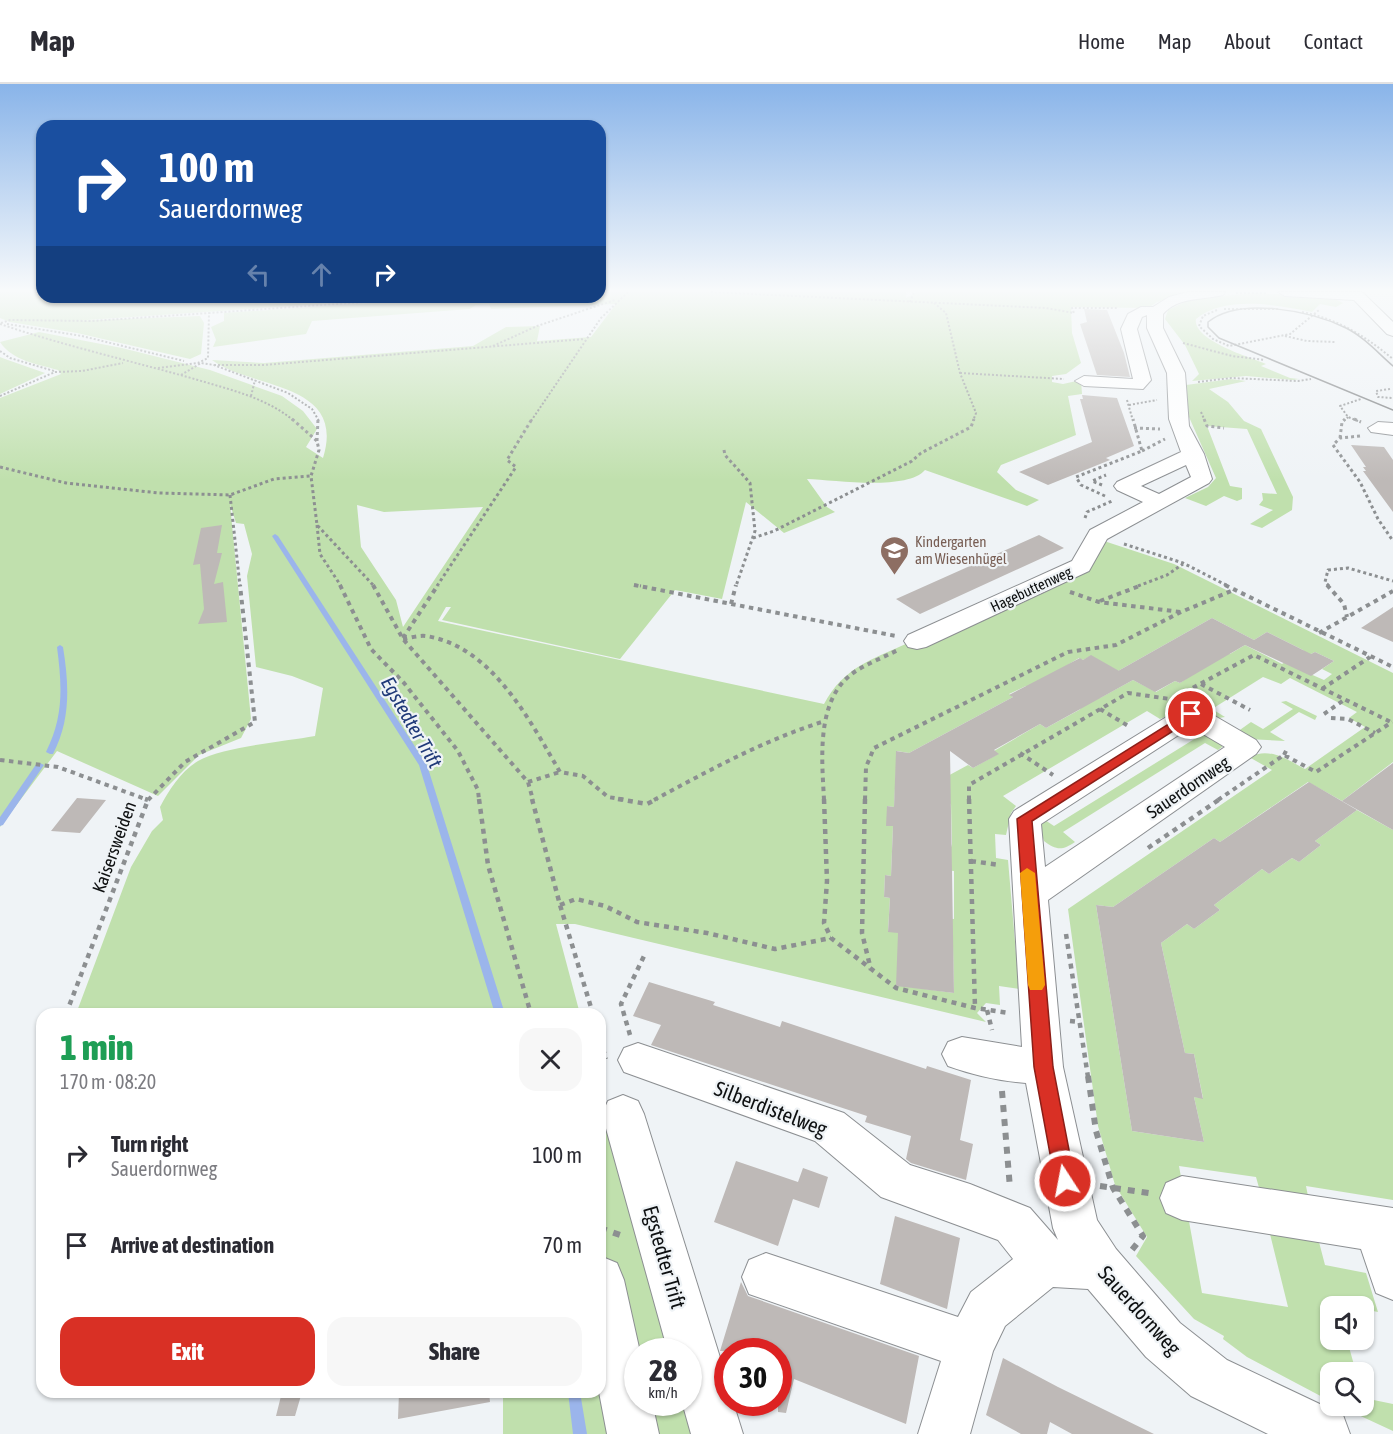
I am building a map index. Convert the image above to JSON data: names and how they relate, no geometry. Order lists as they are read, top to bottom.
{
  "streets": {
    "street": [
      "Hagebuttenweg",
      "Sauerdornweg",
      "Silberdistelweg",
      "Egstedter Trift"
    ],
    "path": ["Kaisersweiden"]
  },
  "water": ["Egstedter Trift"],
  "places": {
    "school or university": ["Kindergarten am Wiesenhügel"]
  },
  "page": {
    "header": "Map",
    "nav": [
      "Home",
      "Map",
      "About",
      "Contact"
    ],
    "turn": ["100 m", "Sauerdornweg"],
    "heading": ["1 min", "170 m · 08:20"],
    "list": [
      {
        "name": "Turn right",
        "note": "Sauerdornweg",
        "value": "100 m"
      },
      {
        "name": "Arrive at destination",
        "value": "70 m"
      }
    ],
    "buttons": ["Exit", "Share"],
    "speed": "28 km/h",
    "limit": "30"
  }
}
